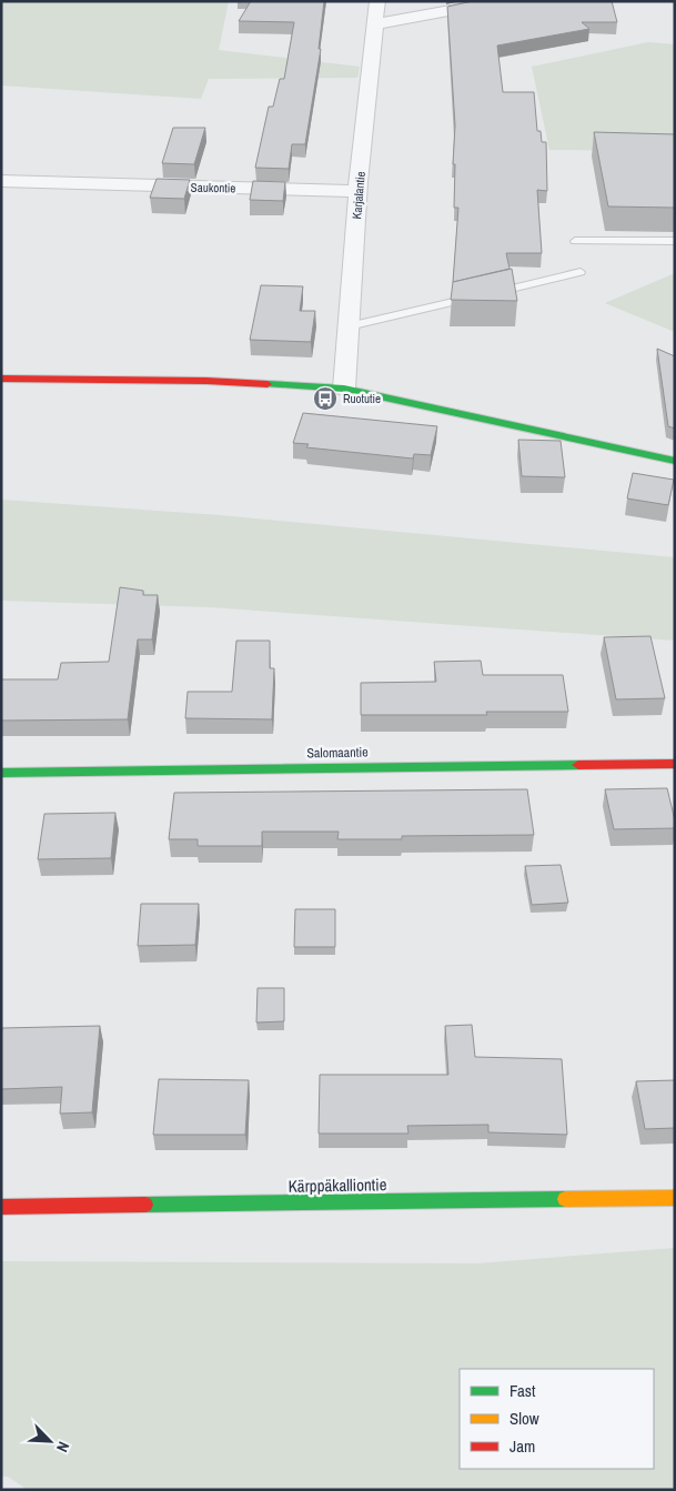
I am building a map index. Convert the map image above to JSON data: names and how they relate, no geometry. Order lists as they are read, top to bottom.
{
  "streets": {
    "street": [
      "Saukontie",
      "Karjalantie",
      "Salomaantie",
      "Kärppäkalliontie"
    ]
  },
  "crossings": [
    ["Saukontie", "Karjalantie"]
  ],
  "places": {
    "bus stop": ["Ruotutie"]
  },
  "legend": ["Fast", "Slow", "Jam"],
  "north": "bottom right"
}
